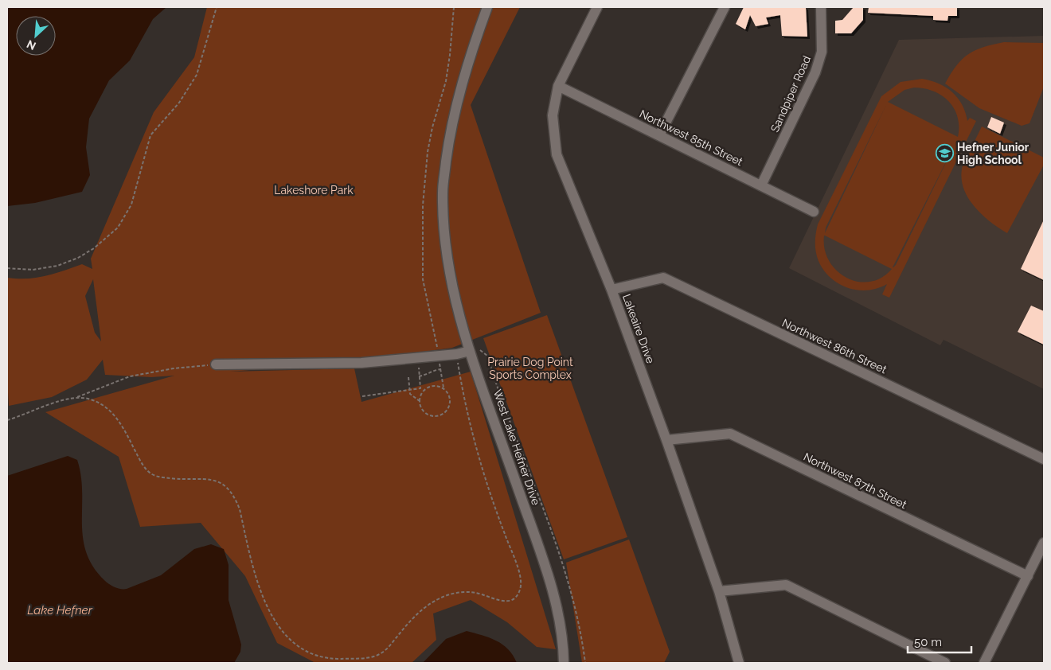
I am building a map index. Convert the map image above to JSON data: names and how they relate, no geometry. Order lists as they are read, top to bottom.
{
  "streets": {
    "street": [
      "Sandpiper Road",
      "Northwest 85th Street",
      "Lakeaire Drive",
      "Northwest 86th Street",
      "West Lake Hefner Drive",
      "Northwest 87th Street"
    ]
  },
  "crossings": [
    ["Sandpiper Road", "Northwest 85th Street"],
    ["Northwest 85th Street", "Lakeaire Drive"],
    ["Lakeaire Drive", "Northwest 86th Street"],
    ["Lakeaire Drive", "Northwest 87th Street"]
  ],
  "water": ["Lake Hefner"],
  "parks": ["Lakeshore Park", "Prairie Dog Point Sports Complex"],
  "places": {
    "school or university": ["Hefner Junior High School"]
  },
  "scale_bar": "50 m",
  "north": "bottom left"
}
